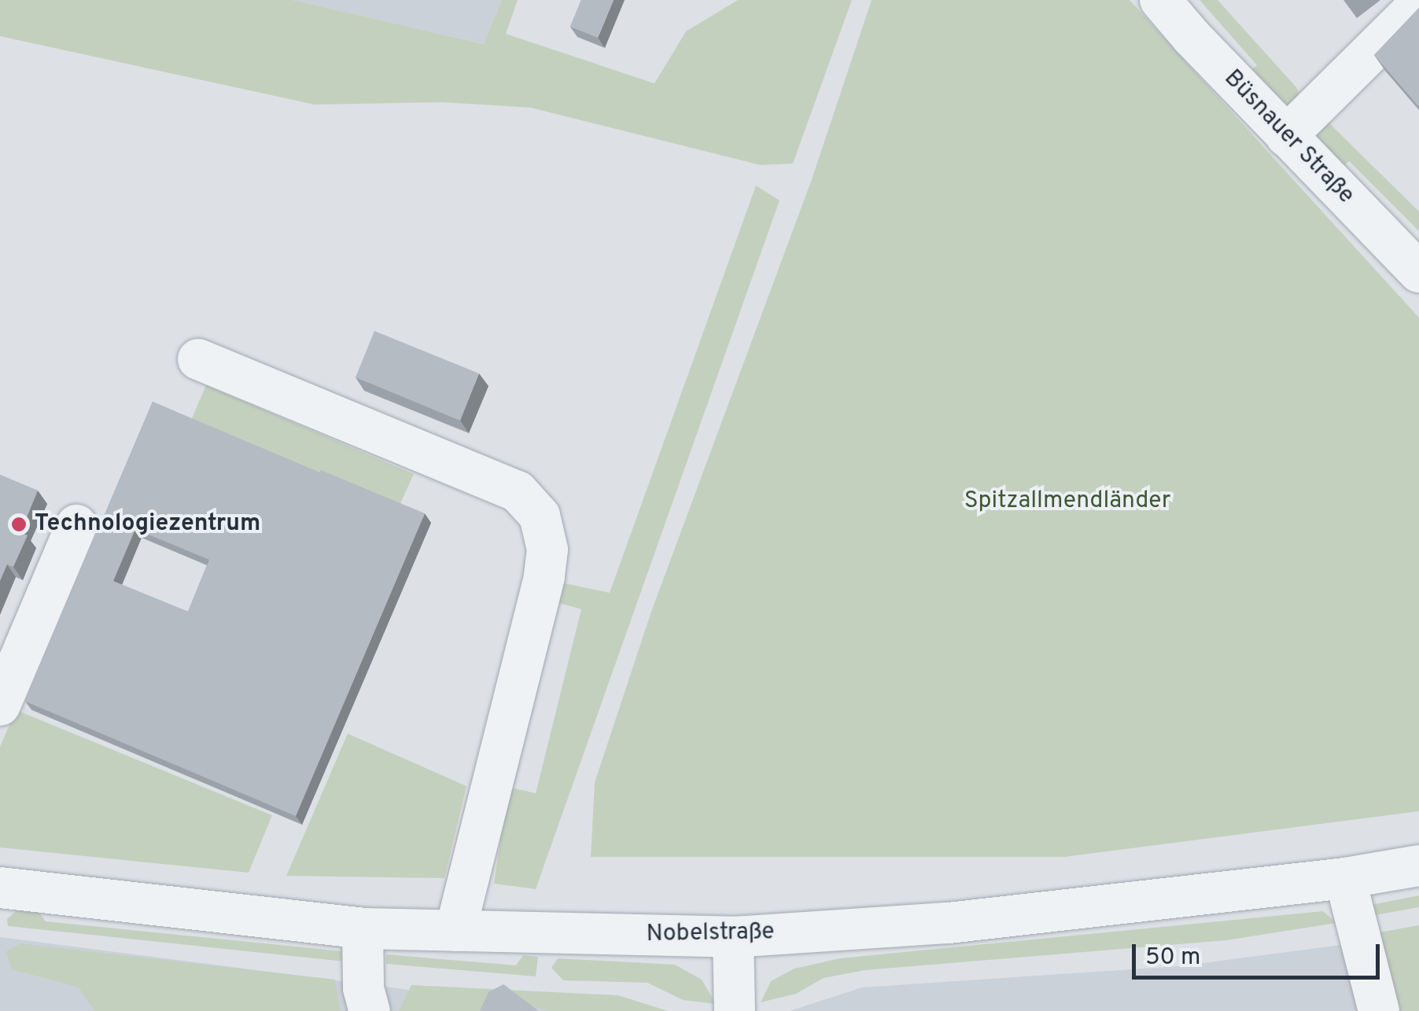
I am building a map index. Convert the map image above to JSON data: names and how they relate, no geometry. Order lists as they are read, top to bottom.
{
  "streets": {
    "street": ["Büsnauer Straße", "Nobelstraße"]
  },
  "parks": ["Spitzallmendländer"],
  "places": ["Technologiezentrum"],
  "scale_bar": "50 m"
}
